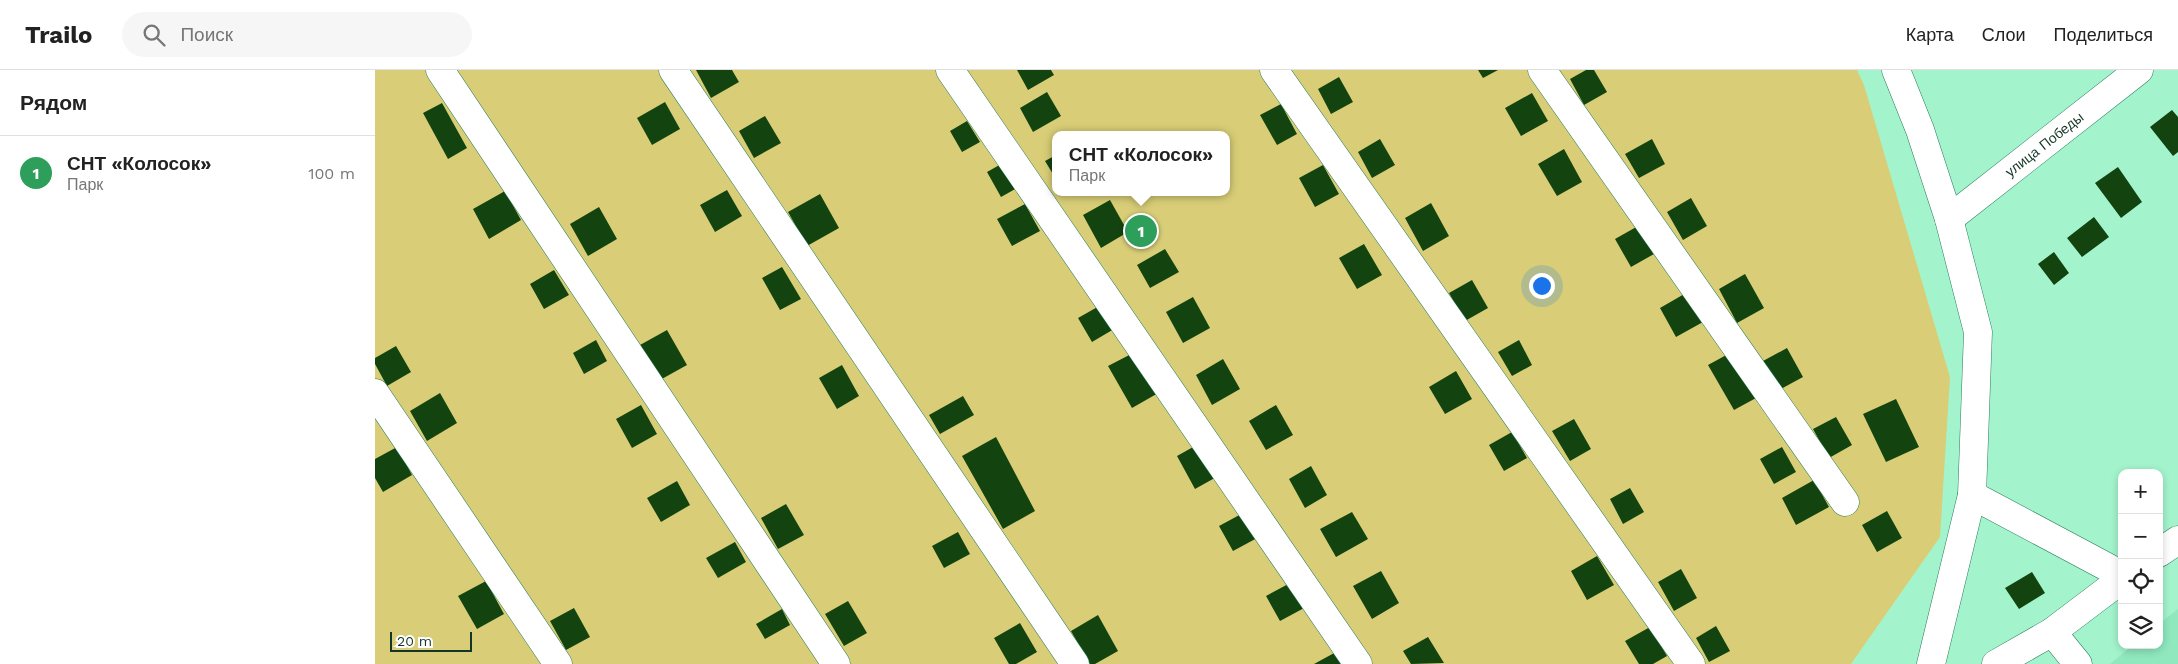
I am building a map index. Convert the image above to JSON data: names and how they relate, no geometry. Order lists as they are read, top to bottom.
{
  "streets": {
    "main road": ["улица Победы"]
  },
  "scale_bar": "20 m",
  "page": {
    "header": "Trailo",
    "search": "Поиск",
    "nav": ["Карта", "Слои", "Поделиться"],
    "heading": "Рядом",
    "popup": ["СНТ «Колосок»", "Парк"],
    "list": [
      {
        "mark": "1",
        "name": "СНТ «Колосок»",
        "note": "Парк",
        "value": "100 m"
      }
    ],
    "pins": "1",
    "map_buttons": ["+", "−"],
    "scale": "20 m"
  }
}
